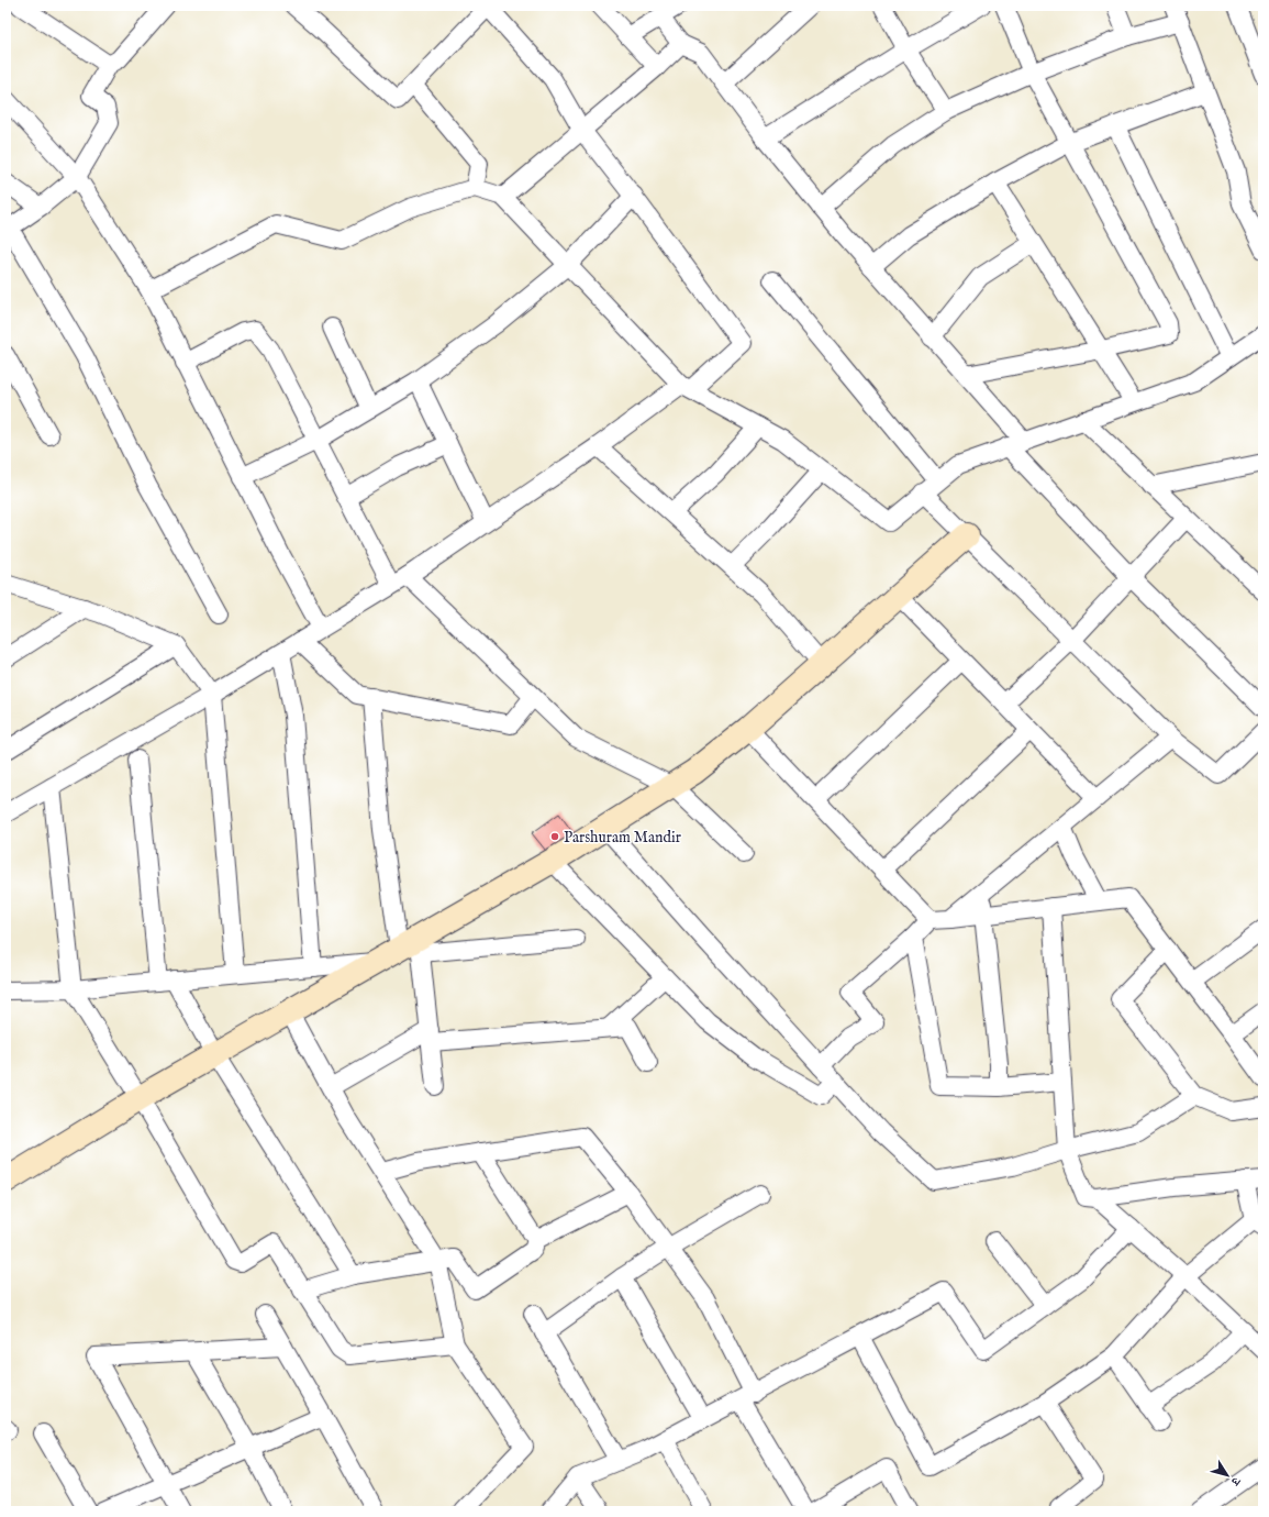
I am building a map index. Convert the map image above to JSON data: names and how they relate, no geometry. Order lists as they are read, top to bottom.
{
  "places": ["Parshuram Mandir"],
  "north": "bottom right"
}
